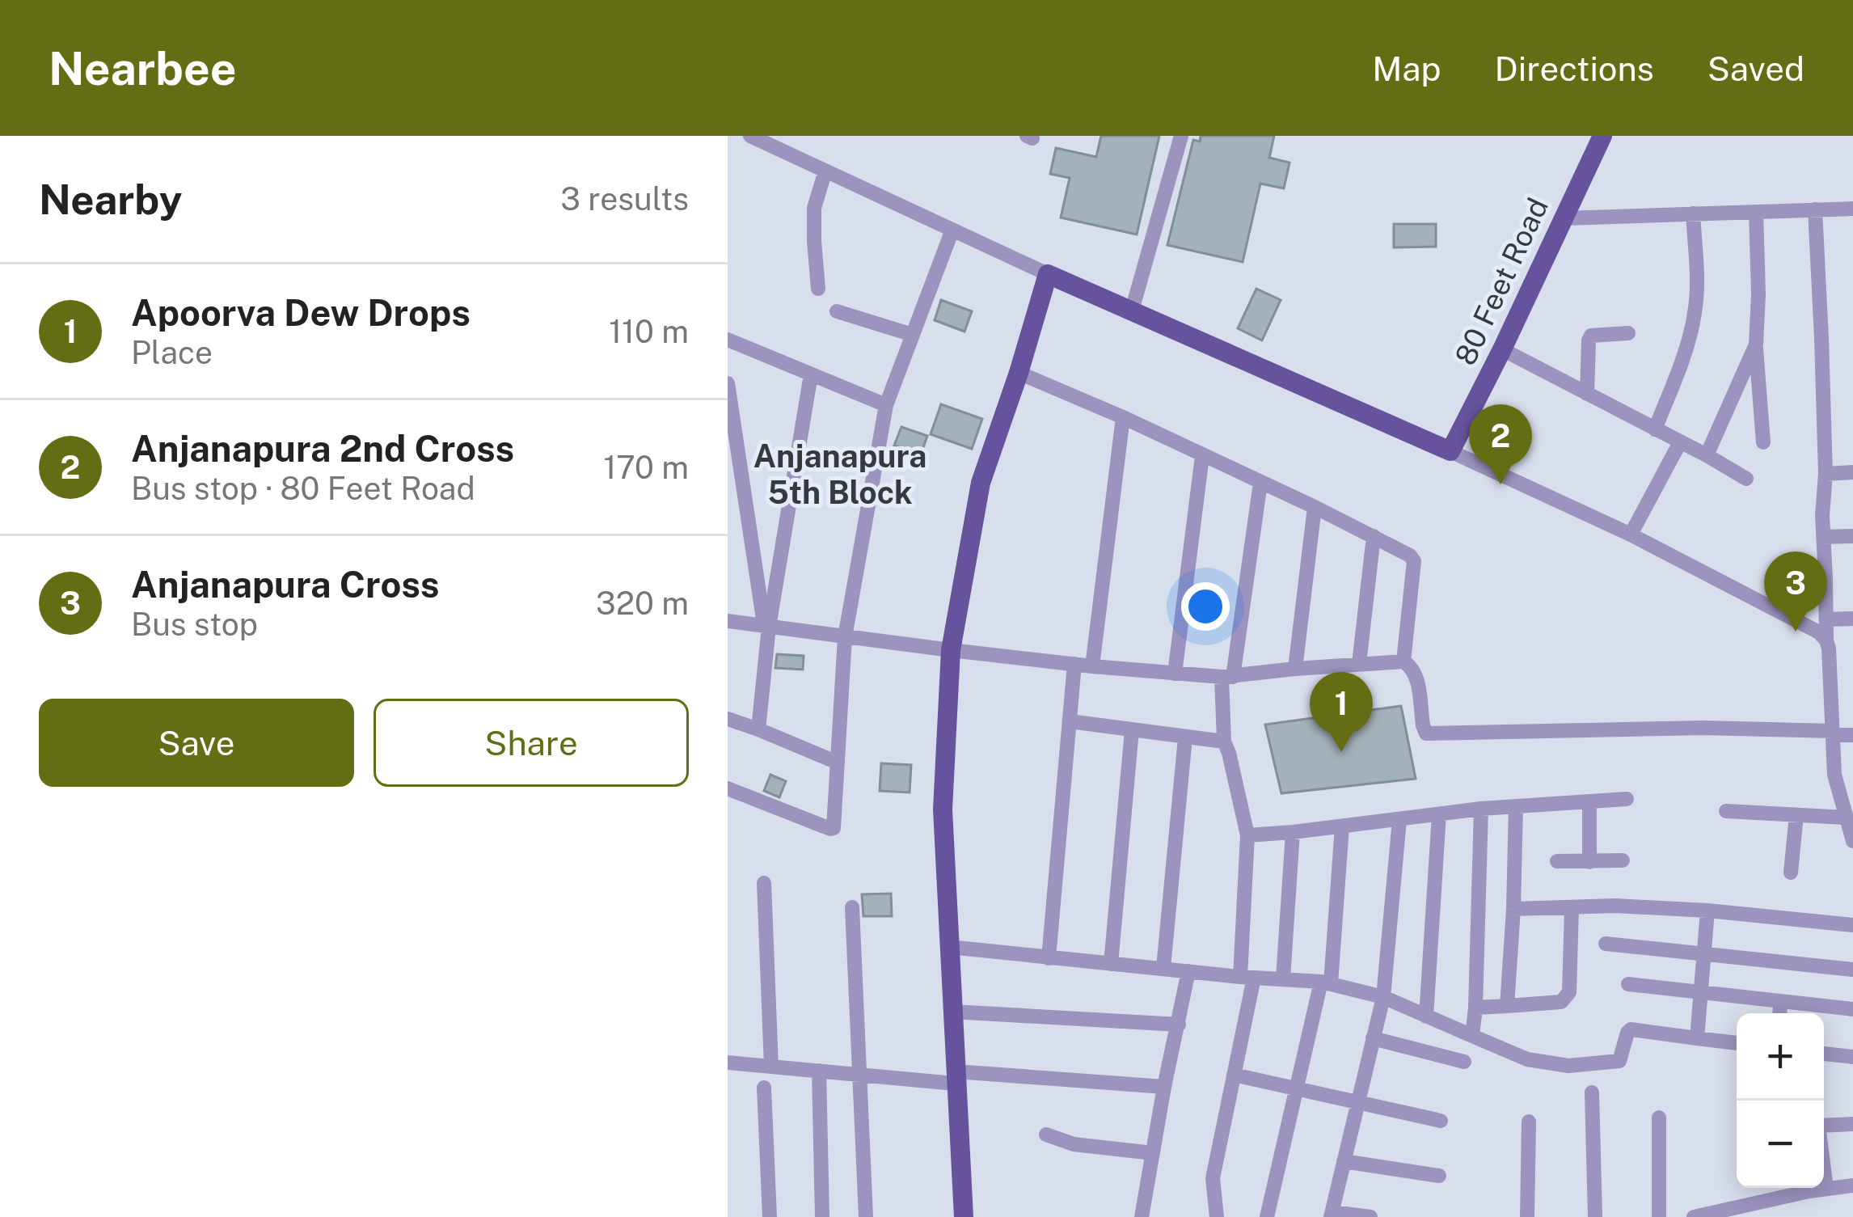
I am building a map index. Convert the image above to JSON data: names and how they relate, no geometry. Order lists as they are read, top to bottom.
{
  "streets": {
    "main road": ["80 Feet Road"]
  },
  "districts": ["Anjanapura 5th Block"],
  "page": {
    "header": "Nearbee",
    "nav": ["Map", "Directions", "Saved"],
    "heading": ["Nearby", "3 results"],
    "list": [
      {
        "mark": "1",
        "name": "Apoorva Dew Drops",
        "note": "Place",
        "value": "110 m"
      },
      {
        "mark": "2",
        "name": "Anjanapura 2nd Cross",
        "note": "Bus stop · 80 Feet Road",
        "value": "170 m"
      },
      {
        "mark": "3",
        "name": "Anjanapura Cross",
        "note": "Bus stop",
        "value": "320 m"
      }
    ],
    "pins": ["2", "3", "1"],
    "buttons": ["Save", "Share"],
    "map_buttons": ["+", "−"]
  }
}
